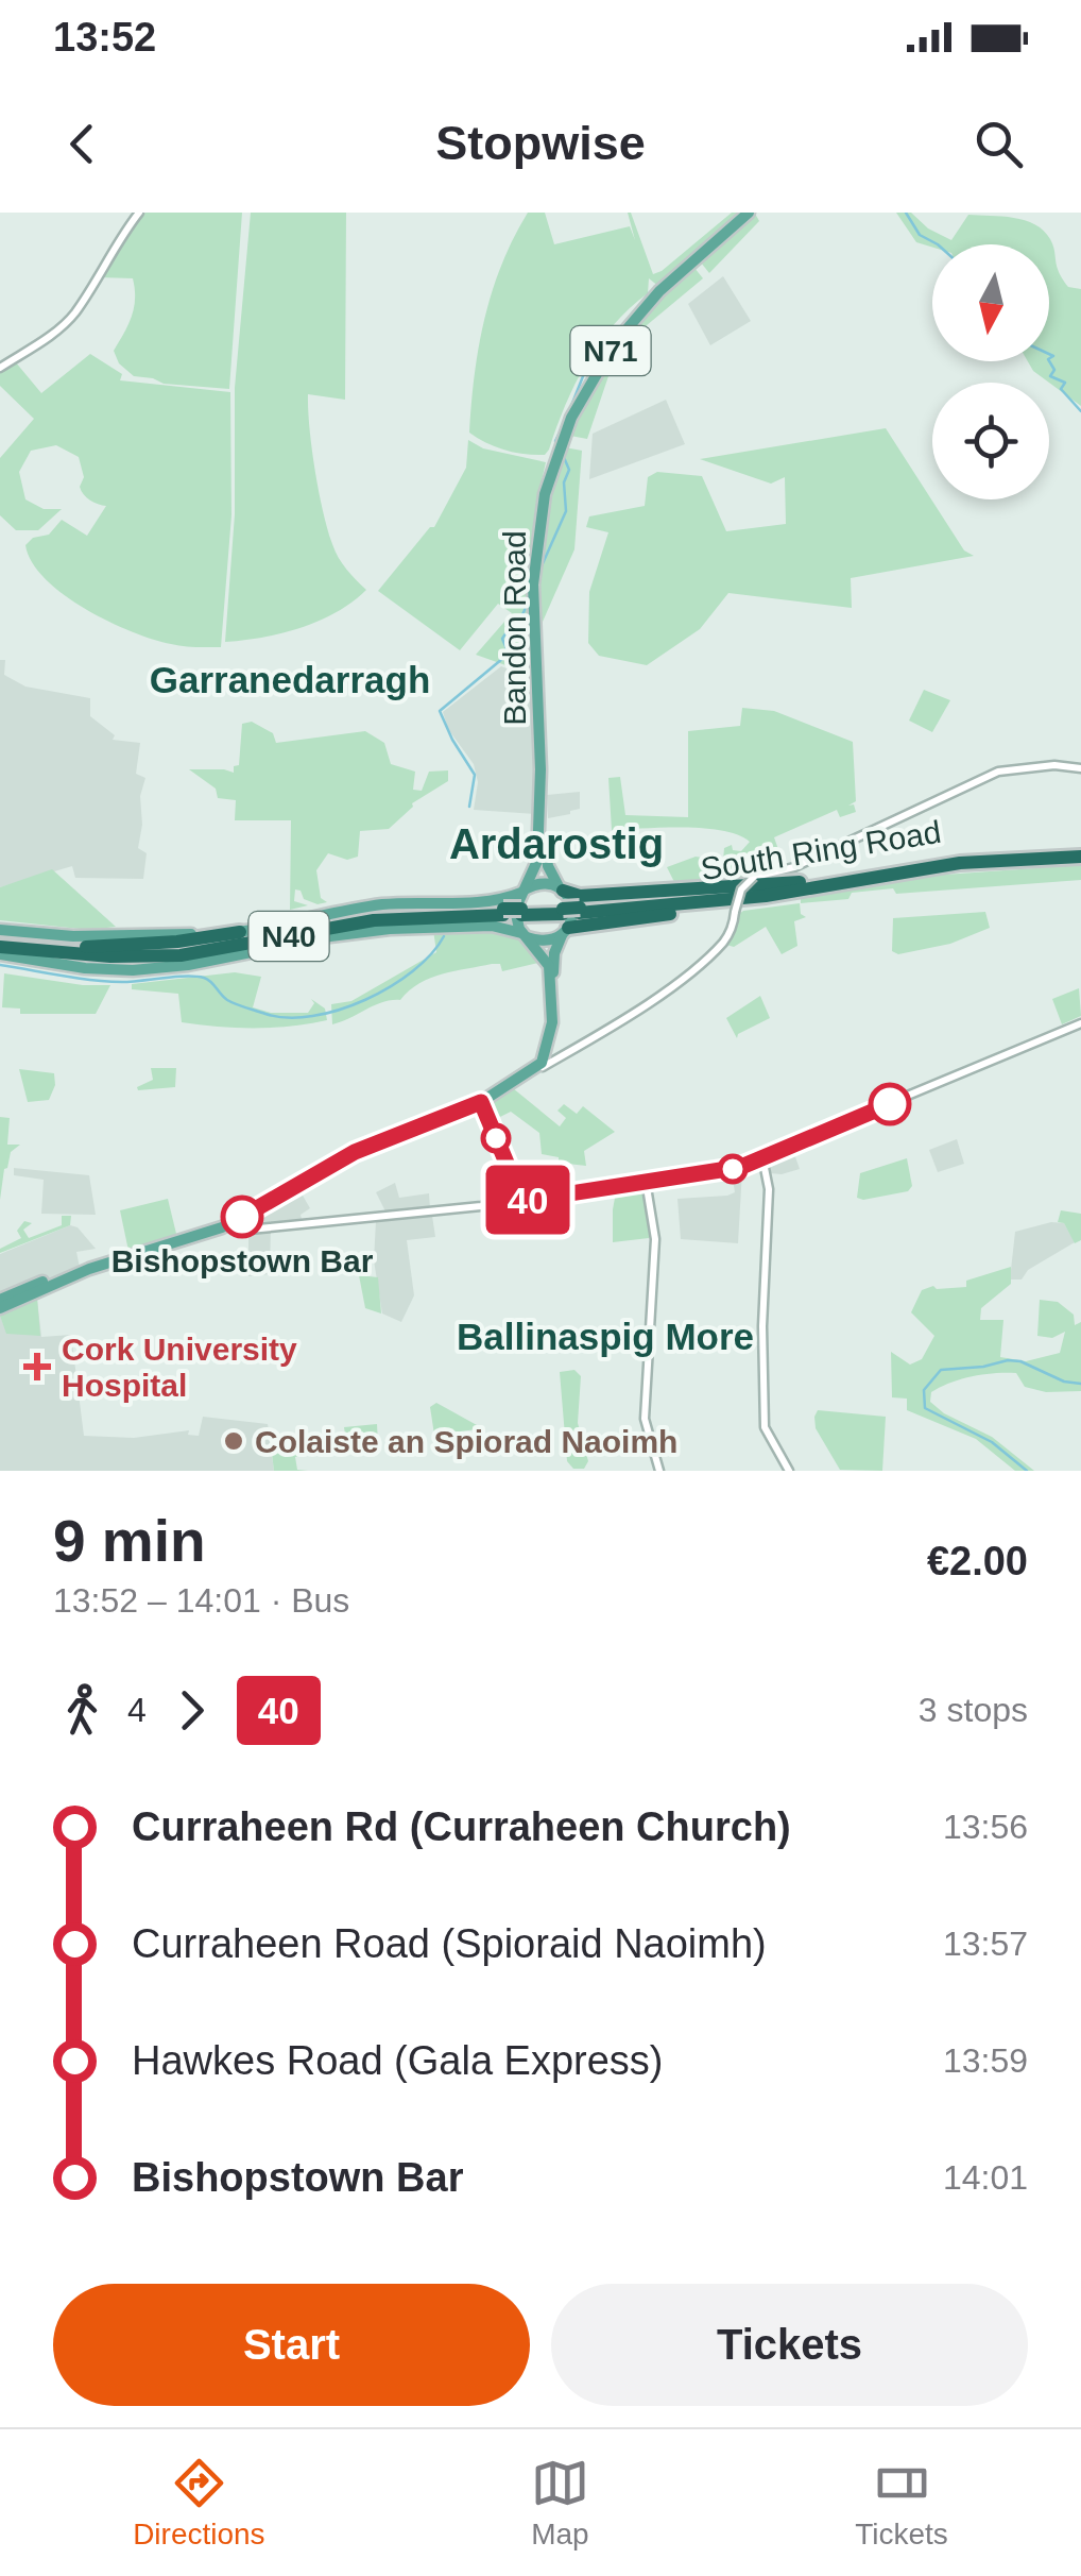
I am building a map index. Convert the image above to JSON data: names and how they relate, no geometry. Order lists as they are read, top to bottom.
{
  "streets": {
    "highway": ["South Ring Road", "N40"],
    "main road": ["N71", "Bandon Road"]
  },
  "crossings": [
    ["N71", "Bandon Road"],
    ["N71", "South Ring Road"],
    ["N71", "N40"],
    ["Bandon Road", "N40"]
  ],
  "districts": ["Garranedarragh", "Ardarostig", "Ballinaspig More"],
  "places": {
    "other": ["Bishopstown Bar", "Colaiste an Spiorad Naoimh"],
    "health": ["Cork University Hospital"]
  },
  "lines": ["bus line 40"],
  "north": "bottom",
  "page": {
    "status": "13:52",
    "header": "Stopwise",
    "on_map": "40",
    "heading": ["9 min", "13:52 – 14:01 · Bus", "€2.00"],
    "legs": ["4", "40", "3 stops"],
    "list": [
      {
        "name": "Curraheen Rd (Curraheen Church)",
        "value": "13:56"
      },
      {
        "name": "Curraheen Road (Spioraid Naoimh)",
        "value": "13:57"
      },
      {
        "name": "Hawkes Road (Gala Express)",
        "value": "13:59"
      },
      {
        "name": "Bishopstown Bar",
        "value": "14:01"
      }
    ],
    "buttons": ["Start", "Tickets"],
    "tabs": ["Directions", "Map", "Tickets"]
  }
}
